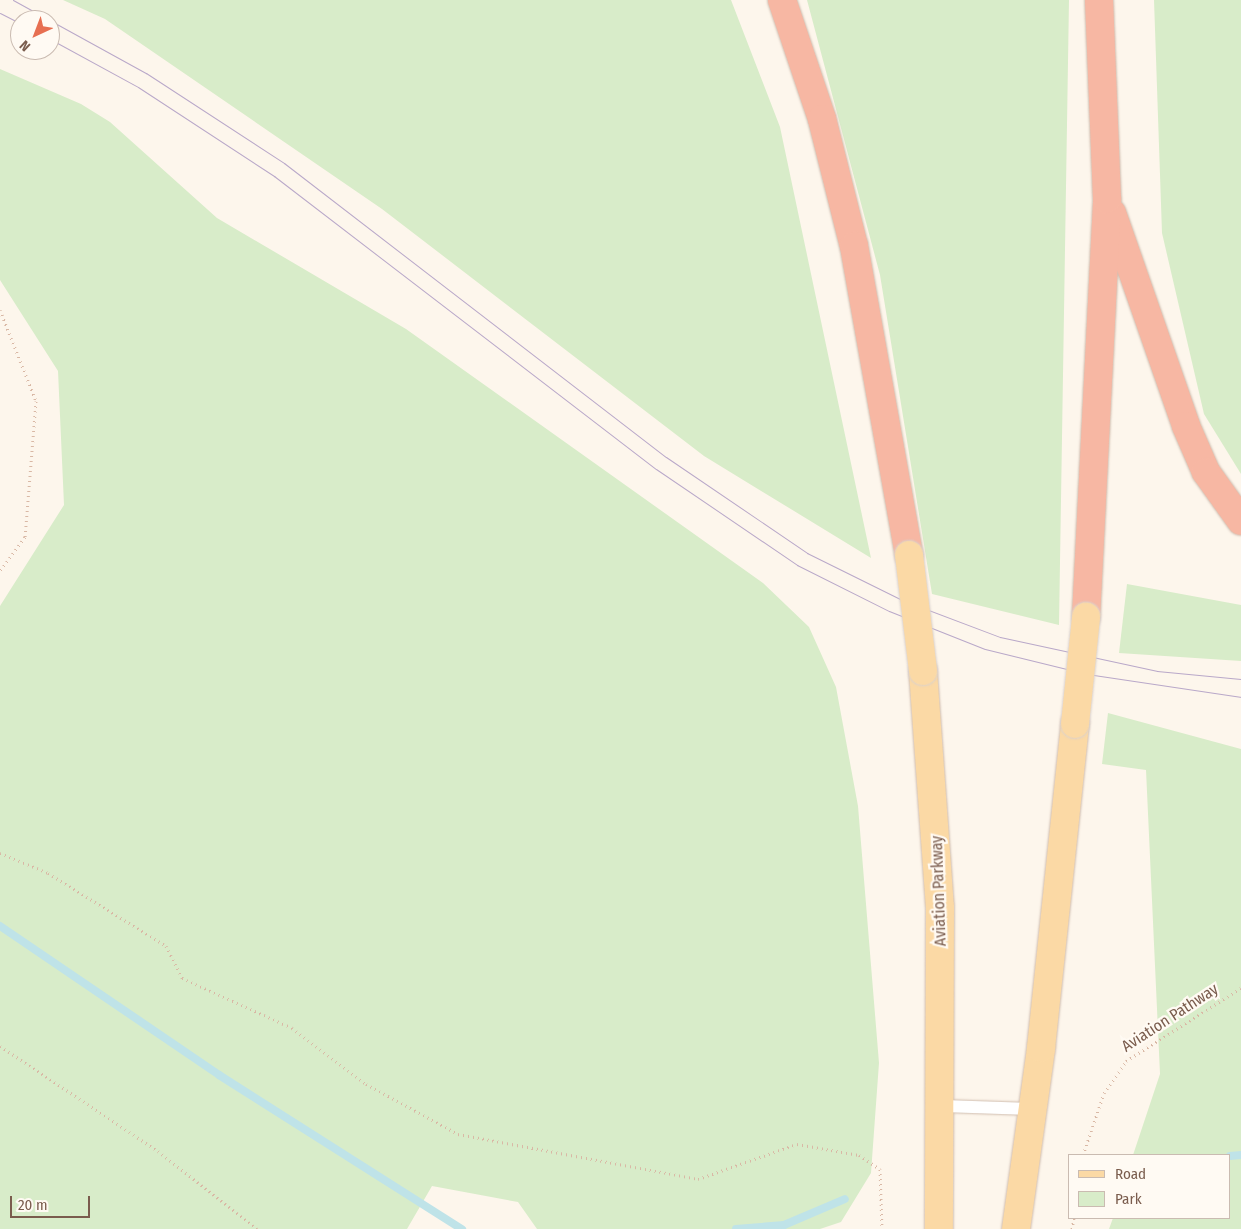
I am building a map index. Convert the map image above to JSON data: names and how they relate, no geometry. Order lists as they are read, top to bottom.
{
  "streets": {
    "main road": ["Aviation Parkway"],
    "path": ["Aviation Pathway"]
  },
  "legend": ["Road", "Park"],
  "scale_bar": "20 m",
  "north": "bottom left"
}
